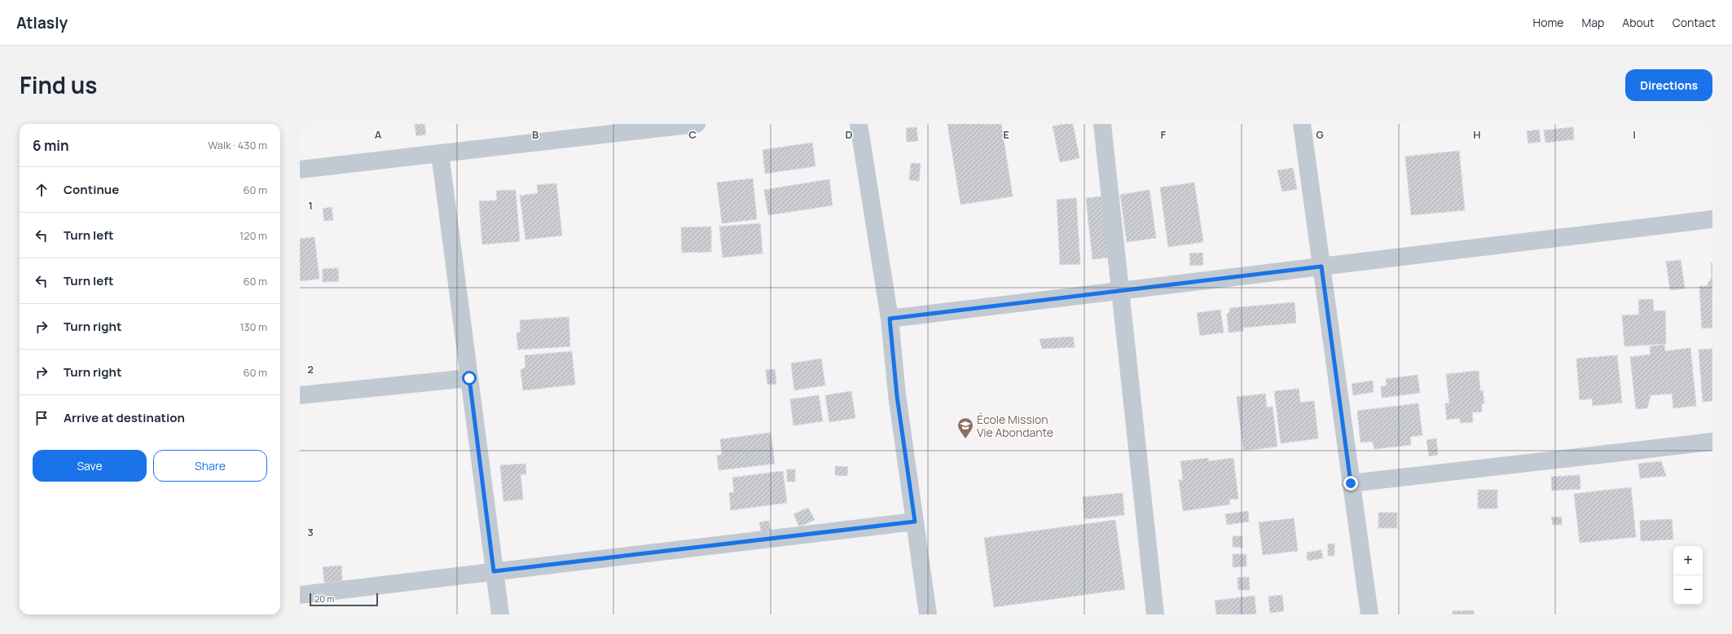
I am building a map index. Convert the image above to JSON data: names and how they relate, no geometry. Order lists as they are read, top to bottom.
{
  "places": {
    "school or university": ["École Mission Vie Abondante"]
  },
  "scale_bar": "20 m",
  "page": {
    "header": "Atlasly",
    "nav": [
      "Home",
      "Map",
      "About",
      "Contact"
    ],
    "title": "Find us",
    "buttons": [
      "Directions",
      ["Save", "Share"]
    ],
    "heading": ["6 min", "Walk · 430 m"],
    "list": [
      ["Continue", "60 m"],
      ["Turn left", "120 m"],
      ["Turn left", "60 m"],
      ["Turn right", "130 m"],
      ["Turn right", "60 m"],
      "Arrive at destination"
    ],
    "map_buttons": ["+", "−"],
    "scale": "20 m"
  },
  "grid": {
    "columns": [
      "A",
      "B",
      "C",
      "D",
      "E",
      "F",
      "G",
      "H",
      "I"
    ],
    "rows": ["1", "2", "3"]
  }
}
